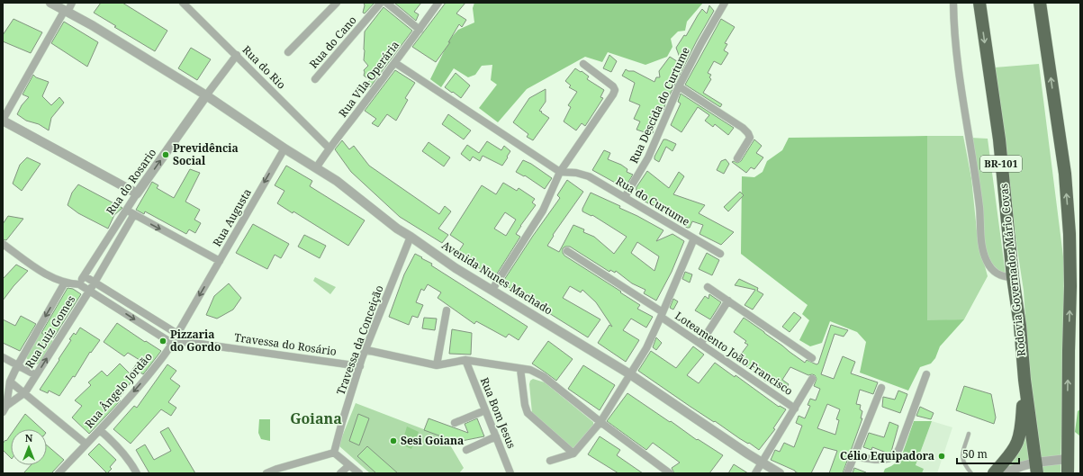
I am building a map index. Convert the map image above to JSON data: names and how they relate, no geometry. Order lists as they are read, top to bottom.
{
  "streets": {
    "highway": ["BR-101", "Rodovia Governador Mário Covas"],
    "street": [
      "Rua do Cano",
      "Rua do Rio",
      "Rua Vila Operária",
      "Rua Descida do Curtume",
      "Rua do Rosario",
      "Rua do Curtume",
      "Rua Augusta",
      "Avenida Nunes Machado",
      "Rua Luiz Gomes",
      "Travessa da Conceição",
      "Travessa do Rosário",
      "Loteamento João Francisco",
      "Rua Ângelo Jordão",
      "Rua Bom Jesus"
    ]
  },
  "crossings": [
    ["Rua do Rio", "Rua Vila Operária"],
    ["Rua Vila Operária", "Avenida Nunes Machado"],
    ["Rua Descida do Curtume", "Rua do Curtume"],
    ["Rua do Rosario", "Rua Augusta"],
    ["Rua do Rosario", "Avenida Nunes Machado"],
    ["Rua do Rosario", "Rua Luiz Gomes"],
    ["Rua do Curtume", "Avenida Nunes Machado"],
    ["Rua do Curtume", "Loteamento João Francisco"],
    ["Rua Augusta", "Avenida Nunes Machado"],
    ["Rua Augusta", "Rua Ângelo Jordão"],
    ["Avenida Nunes Machado", "Travessa da Conceição"],
    ["Avenida Nunes Machado", "Loteamento João Francisco"],
    ["Travessa da Conceição", "Travessa do Rosário"],
    ["Travessa do Rosário", "Rua Ângelo Jordão"]
  ],
  "one_way": ["Rua do Rosario", "Rua Ângelo Jordão"],
  "districts": ["Goiana"],
  "places": [
    "Previdência Social",
    "Pizzaria do Gordo",
    "Sesi Goiana",
    "Célio Equipadora"
  ],
  "scale_bar": "50 m",
  "north": "top"
}
